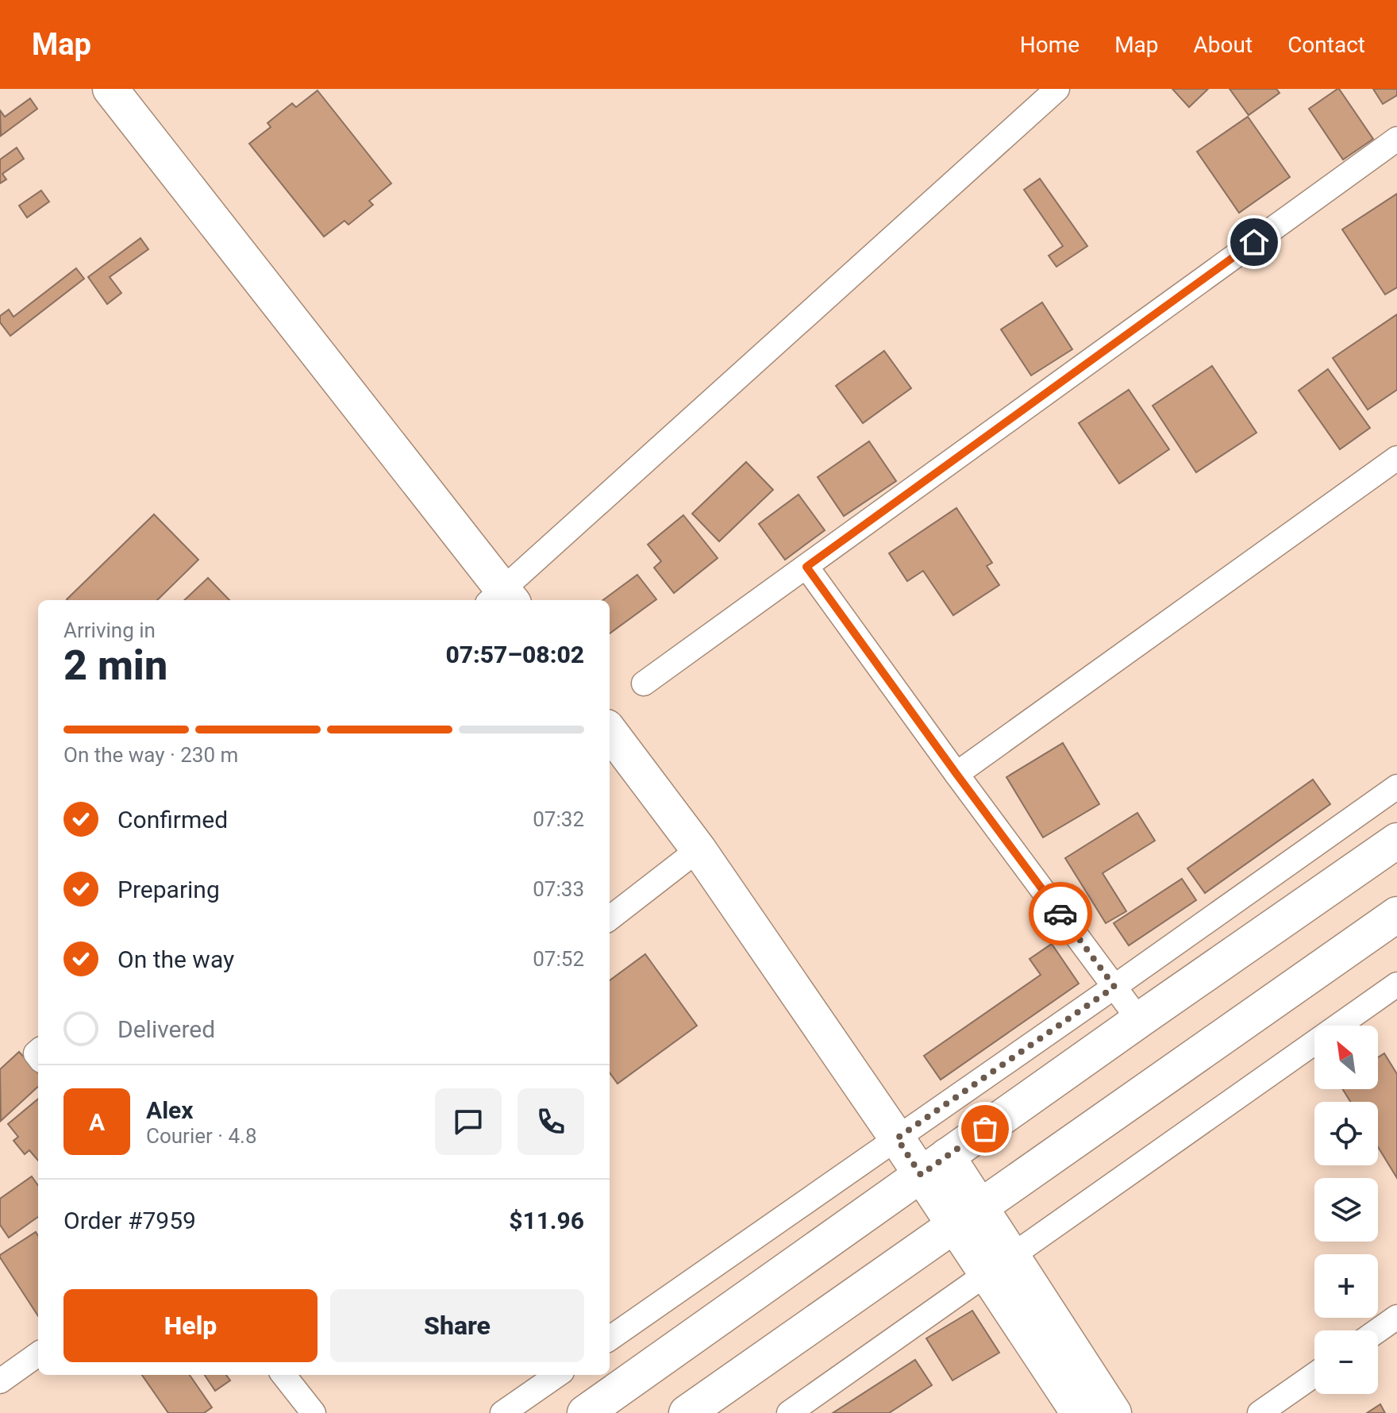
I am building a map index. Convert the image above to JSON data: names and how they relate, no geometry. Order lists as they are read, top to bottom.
{
  "north": "top left",
  "page": {
    "header": "Map",
    "nav": [
      "Home",
      "Map",
      "About",
      "Contact"
    ],
    "heading": ["2 min", "Arriving in", "07:57–08:02"],
    "panel": [
      "Alex",
      "Courier · 4.8",
      "Order #7959",
      "$11.96"
    ],
    "bar": "On the way · 230 m",
    "list": [
      ["Confirmed", "07:32"],
      ["Preparing", "07:33"],
      ["On the way", "07:52"],
      "Delivered"
    ],
    "map_buttons": ["+", "−"],
    "round": "A",
    "buttons": ["Help", "Share"]
  }
}
